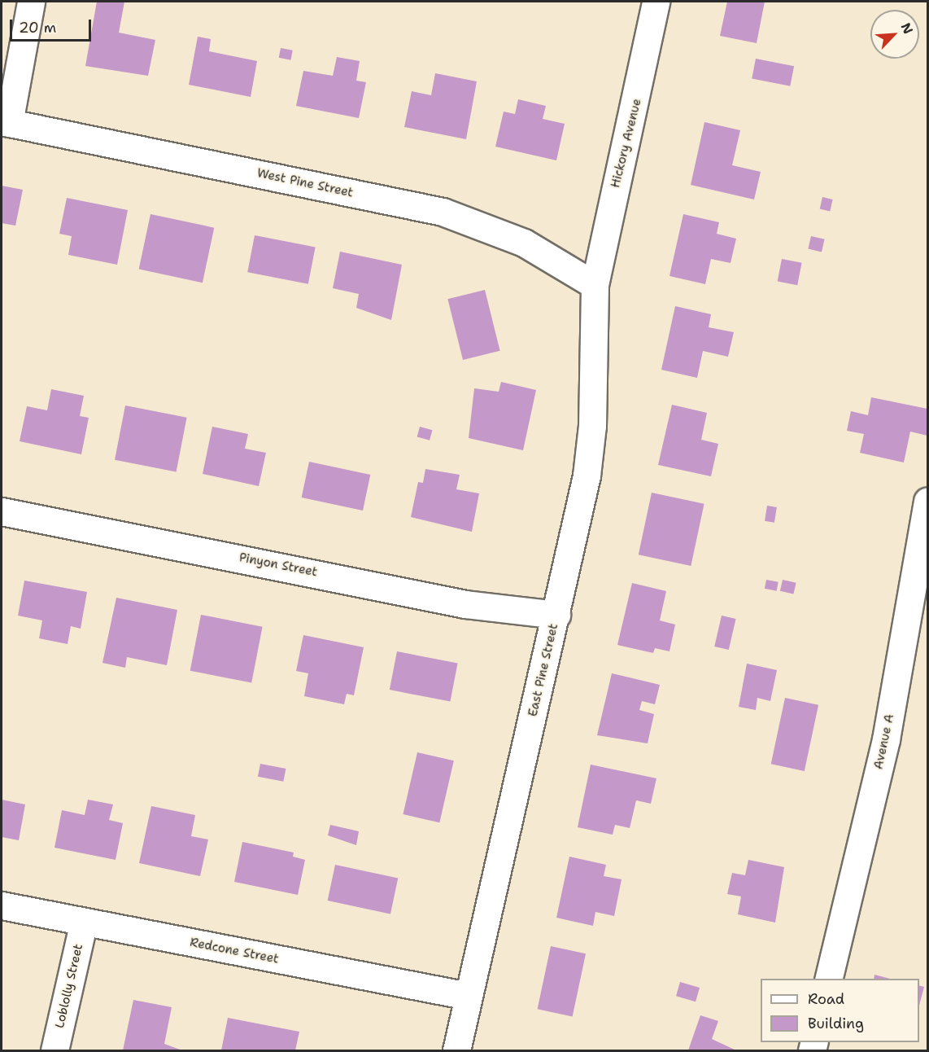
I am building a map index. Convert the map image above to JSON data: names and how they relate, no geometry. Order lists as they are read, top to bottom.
{
  "streets": {
    "street": [
      "Hickory Avenue",
      "West Pine Street",
      "Pinyon Street",
      "East Pine Street",
      "Avenue A",
      "Redcone Street",
      "Loblolly Street"
    ]
  },
  "crossings": [
    ["Hickory Avenue", "West Pine Street"],
    ["Hickory Avenue", "East Pine Street"],
    ["West Pine Street", "East Pine Street"],
    ["Pinyon Street", "East Pine Street"],
    ["East Pine Street", "Redcone Street"],
    ["Redcone Street", "Loblolly Street"]
  ],
  "legend": ["Road", "Building"],
  "scale_bar": "20 m",
  "north": "top right"
}
